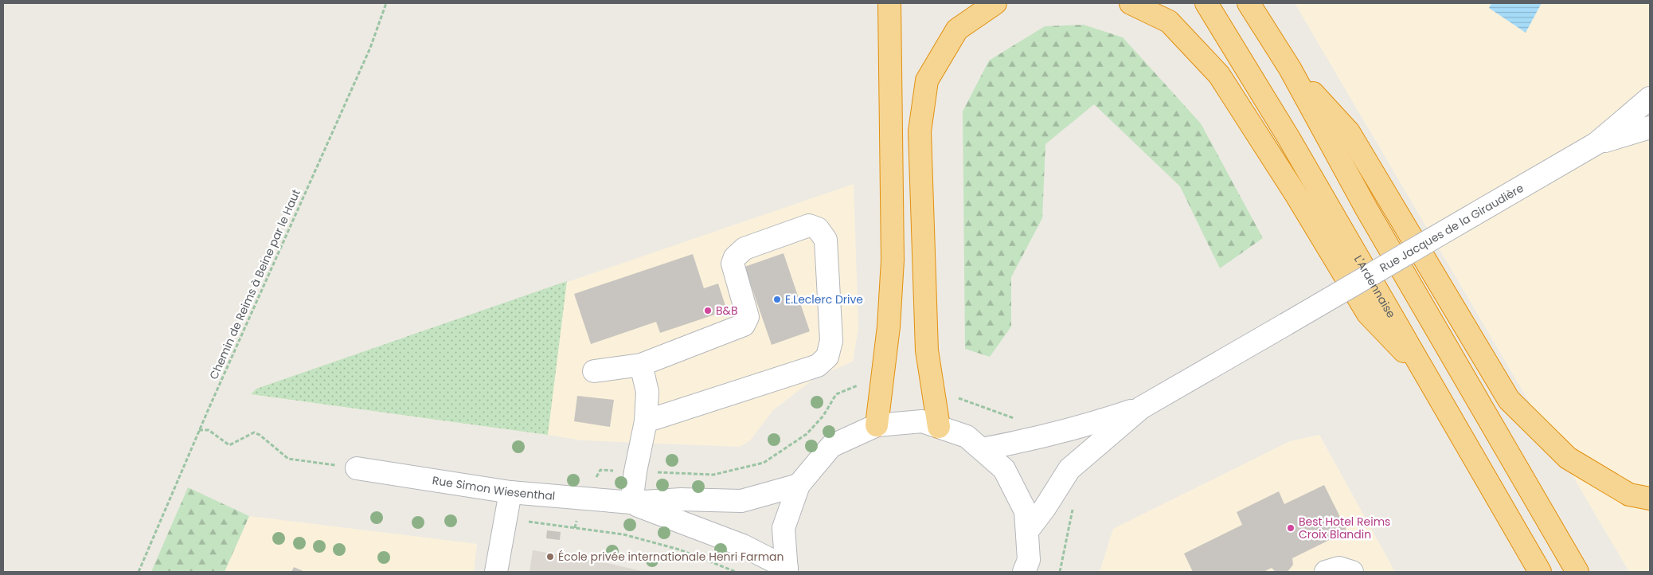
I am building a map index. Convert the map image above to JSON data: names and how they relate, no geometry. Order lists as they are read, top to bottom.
{
  "streets": {
    "highway": ["L'Ardennaise"],
    "street": ["Rue Jacques de la Giraudière", "Rue Simon Wiesenthal"],
    "path": ["Chemin de Reims à Beine par le Haut"]
  },
  "places": [
    "E.Leclerc Drive",
    "B&B",
    "Best Hotel Reims Croix Blandin",
    "École privée internationale Henri Farman"
  ]
}
